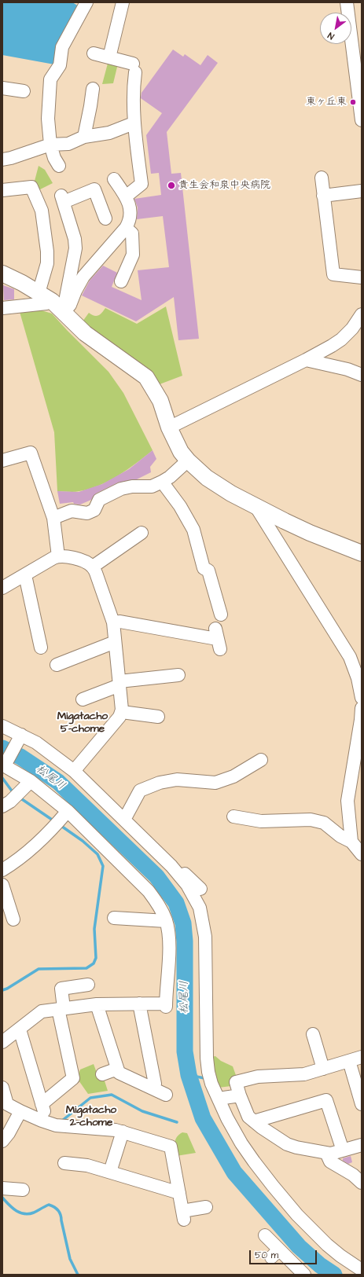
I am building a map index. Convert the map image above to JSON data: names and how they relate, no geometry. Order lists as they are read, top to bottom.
{
  "districts": ["Migatacho 5-chome", "Migatacho 2-chome"],
  "water": ["松尾川"],
  "places": ["東ヶ丘東", "貴生会和泉中央病院"],
  "scale_bar": "50 m",
  "north": "bottom left"
}
